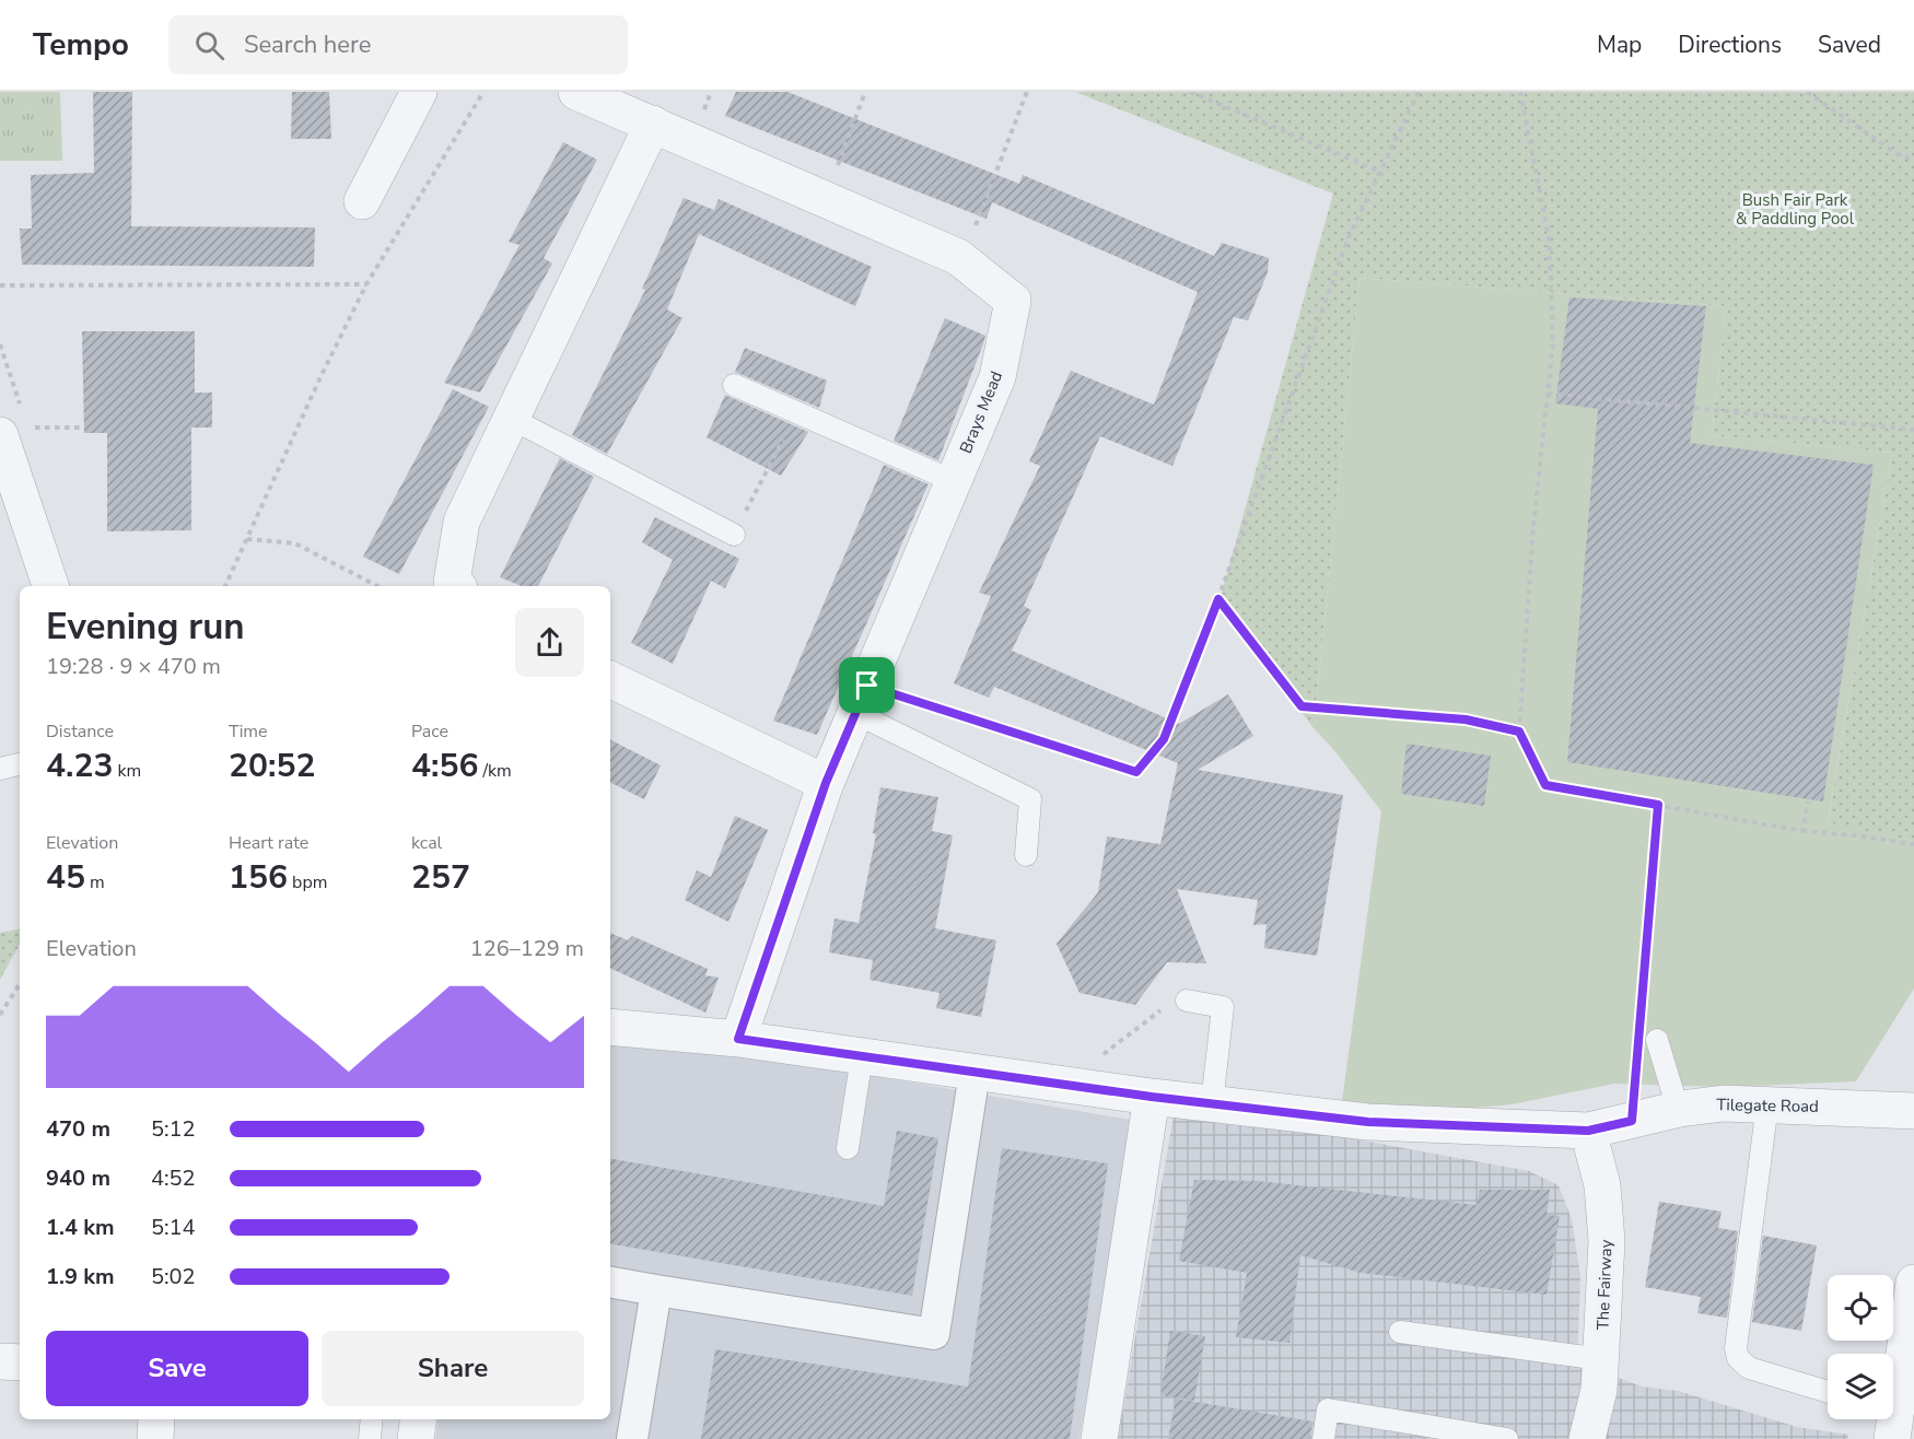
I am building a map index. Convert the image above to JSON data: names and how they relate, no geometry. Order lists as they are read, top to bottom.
{
  "streets": {
    "street": ["Brays Mead", "Tilegate Road", "The Fairway"]
  },
  "crossings": [
    ["Brays Mead", "Tilegate Road"],
    ["Tilegate Road", "The Fairway"]
  ],
  "parks": ["Bush Fair Park & Paddling Pool"],
  "page": {
    "header": "Tempo",
    "search": "Search here",
    "nav": ["Map", "Directions", "Saved"],
    "heading": ["Evening run", "19:28 · 9 × 470 m"],
    "stats": [
      ["Distance", "4.23 km"],
      ["Time", "20:52"],
      ["Pace", "4:56 /km"],
      ["Elevation", "45 m"],
      ["Heart rate", "156 bpm"],
      ["kcal", "257"]
    ],
    "chart": ["Elevation", "126–129 m"],
    "list": [
      {
        "name": "470 m",
        "note": "5:12"
      },
      {
        "name": "940 m",
        "note": "4:52"
      },
      {
        "name": "1.4 km",
        "note": "5:14"
      },
      {
        "name": "1.9 km",
        "note": "5:02"
      }
    ],
    "buttons": ["Save", "Share"]
  }
}
